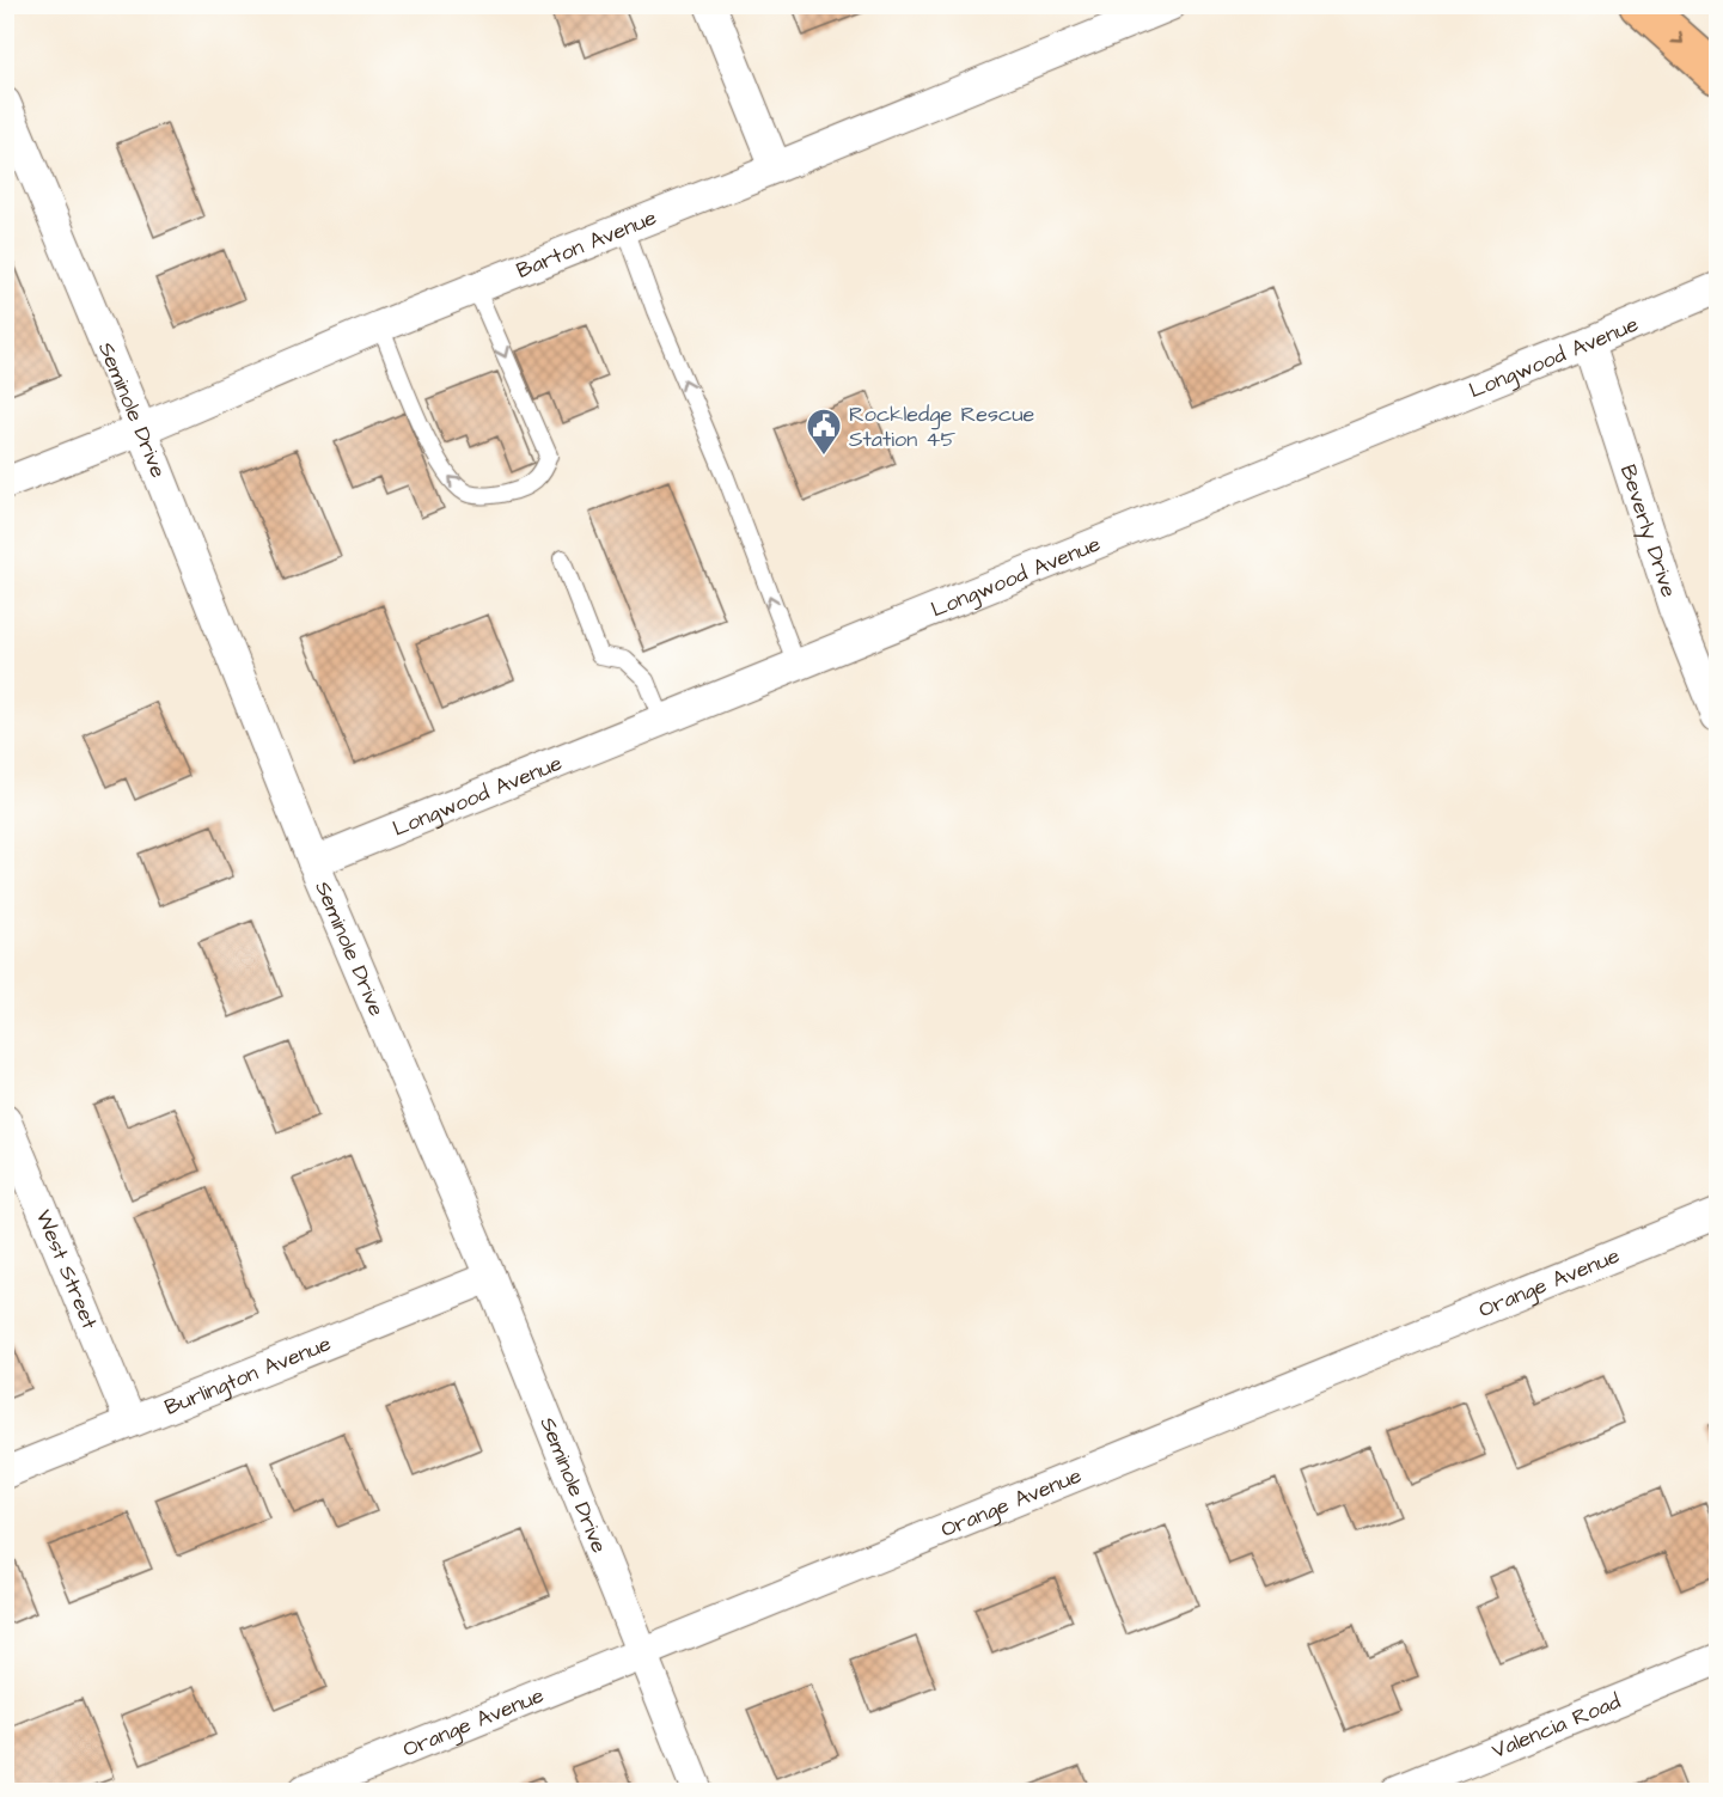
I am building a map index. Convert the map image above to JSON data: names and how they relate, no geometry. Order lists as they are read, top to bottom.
{
  "streets": {
    "street": [
      "Barton Avenue",
      "Longwood Avenue",
      "Seminole Drive",
      "Beverly Drive",
      "West Street",
      "Orange Avenue",
      "Burlington Avenue",
      "Valencia Road"
    ]
  },
  "crossings": [
    ["Barton Avenue", "Seminole Drive"],
    ["Longwood Avenue", "Seminole Drive"],
    ["Longwood Avenue", "Beverly Drive"],
    ["Seminole Drive", "Orange Avenue"],
    ["Seminole Drive", "Burlington Avenue"],
    ["West Street", "Burlington Avenue"]
  ],
  "places": {
    "public building": ["Rockledge Rescue Station 45"]
  }
}
